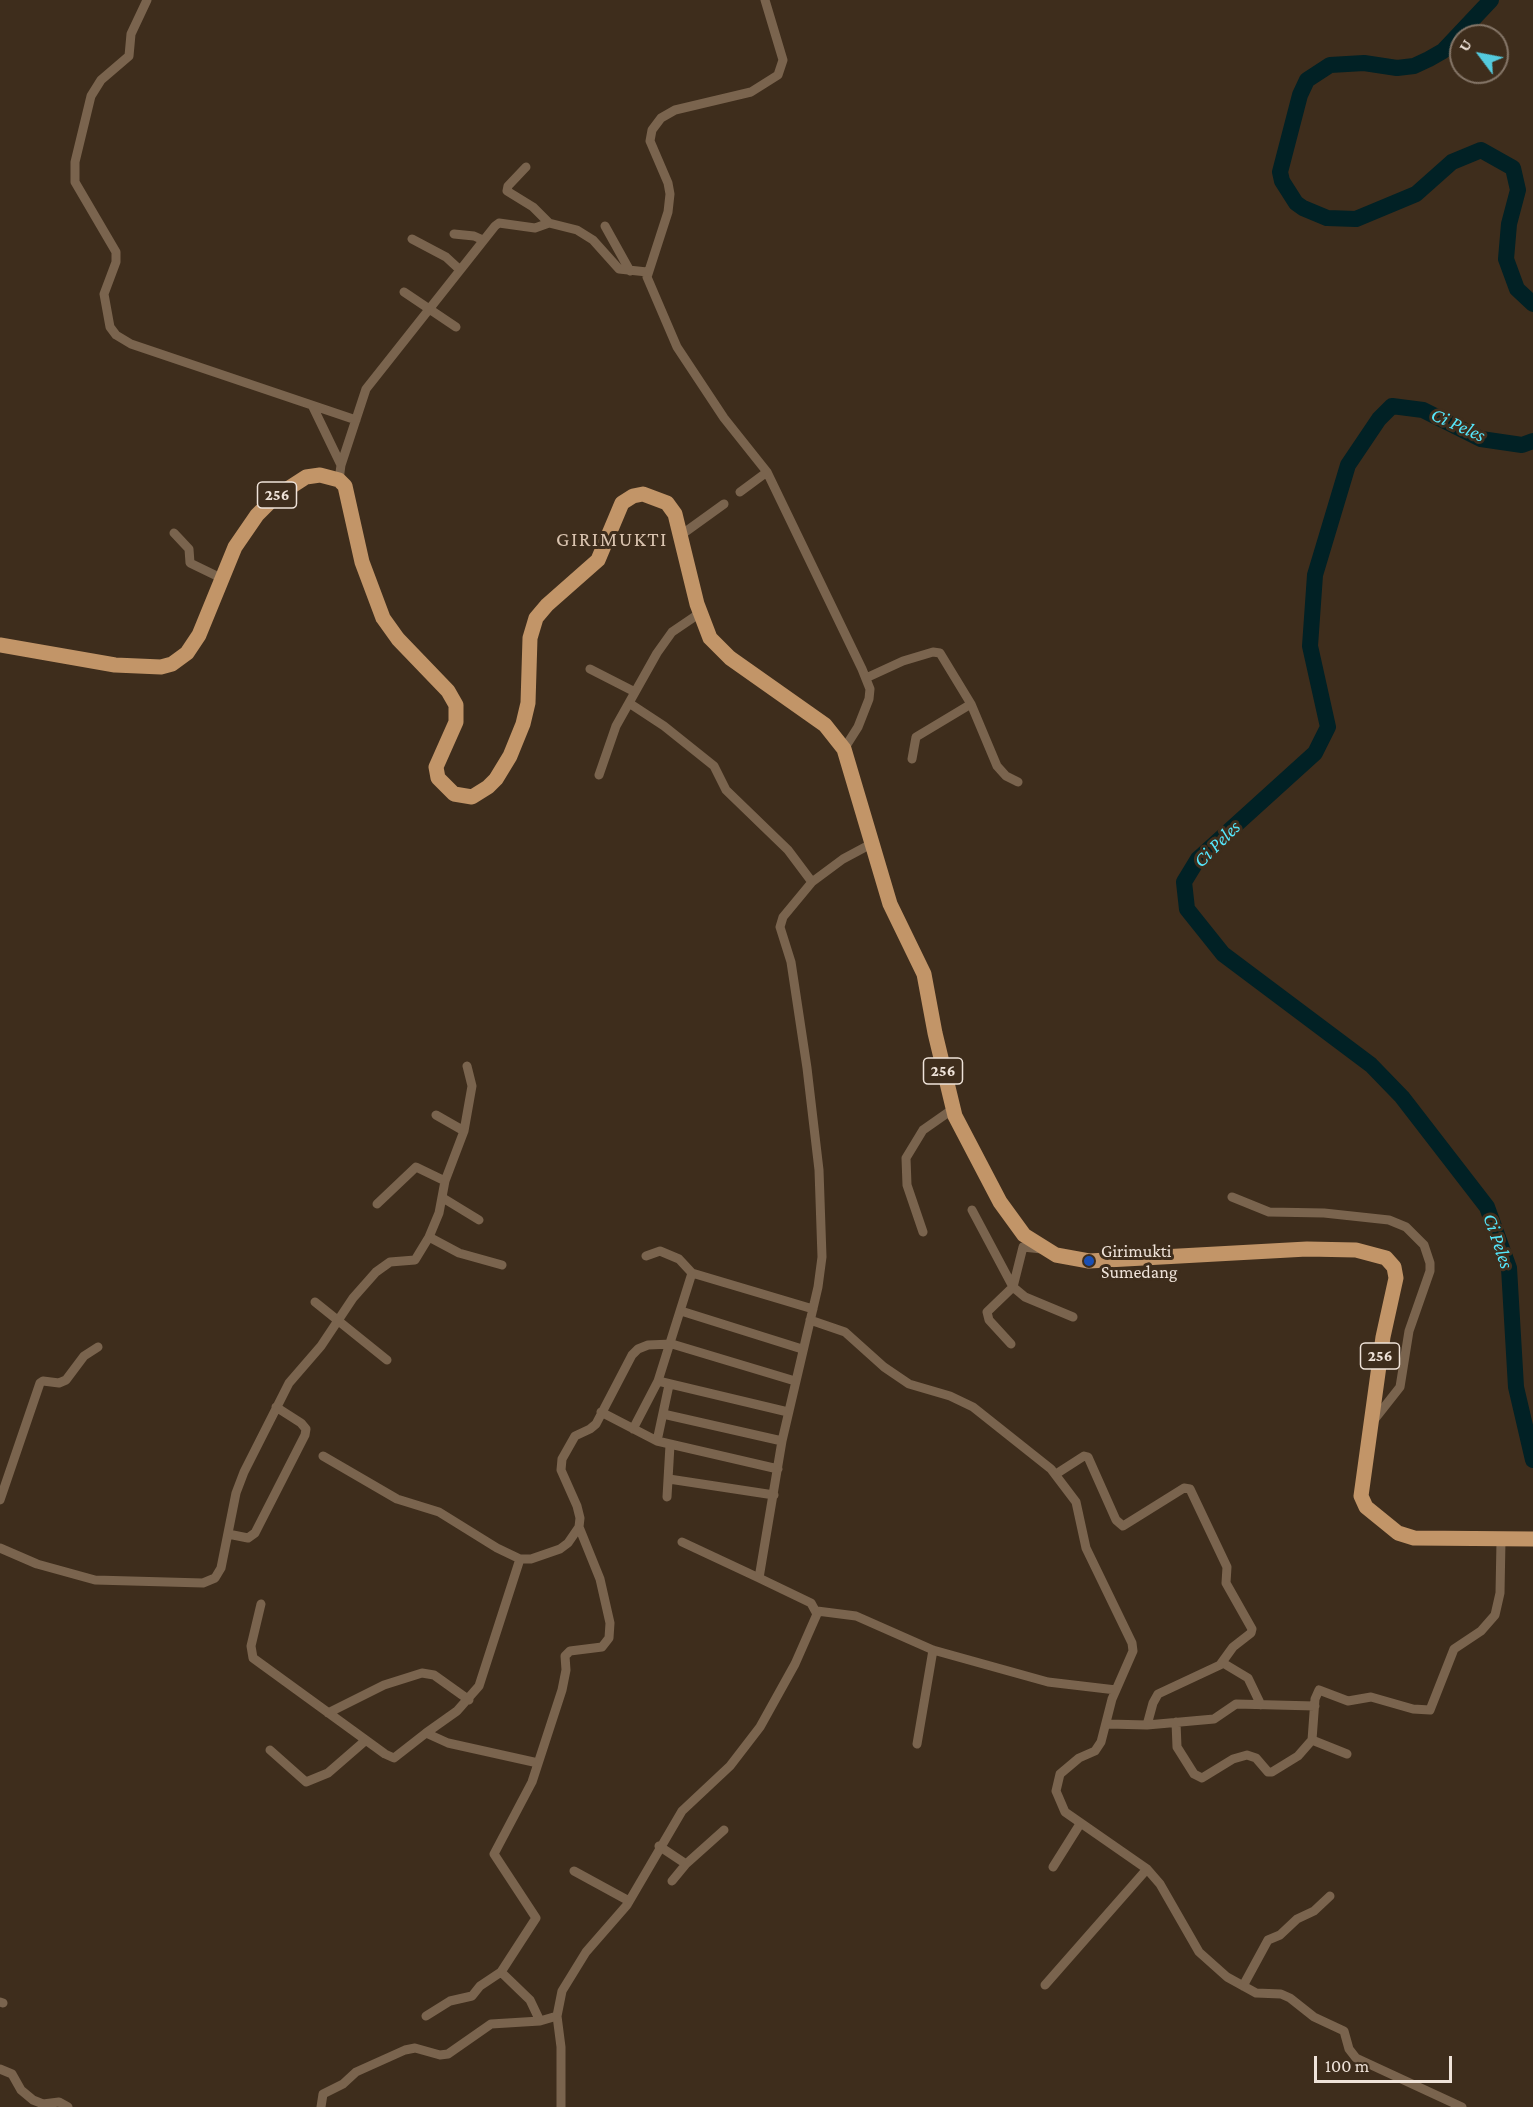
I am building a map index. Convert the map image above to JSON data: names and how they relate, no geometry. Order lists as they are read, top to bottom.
{
  "streets": {
    "main road": ["256"]
  },
  "districts": ["GIRIMUKTI"],
  "water": ["Ci Peles"],
  "places": ["Girimukti Sumedang"],
  "scale_bar": "100 m",
  "north": "top left"
}
